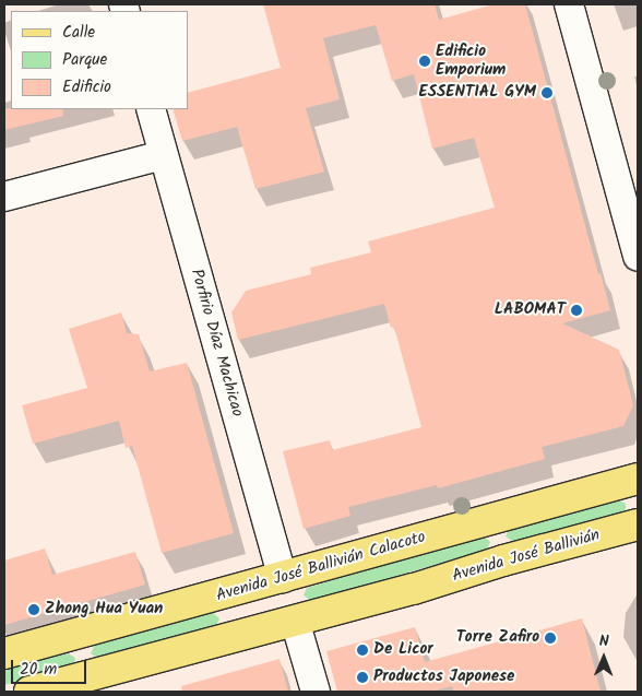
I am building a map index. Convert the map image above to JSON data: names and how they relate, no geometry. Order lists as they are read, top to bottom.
{
  "streets": {
    "main road": ["Avenida José Ballivián", "Avenida José Ballivián Calacoto"],
    "street": ["Porfirio Díaz Machicao"]
  },
  "crossings": [
    ["Porfirio Díaz Machicao", "Avenida José Ballivián Calacoto"]
  ],
  "places": [
    "Edificio Emporium",
    "ESSENTIAL GYM",
    "LABOMAT",
    "Zhong Hua Yuan",
    "Torre Zafiro",
    "De Licor",
    "Productos Japonese"
  ],
  "legend": ["Calle", "Parque", "Edificio"],
  "scale_bar": "20 m",
  "north": "top"
}
